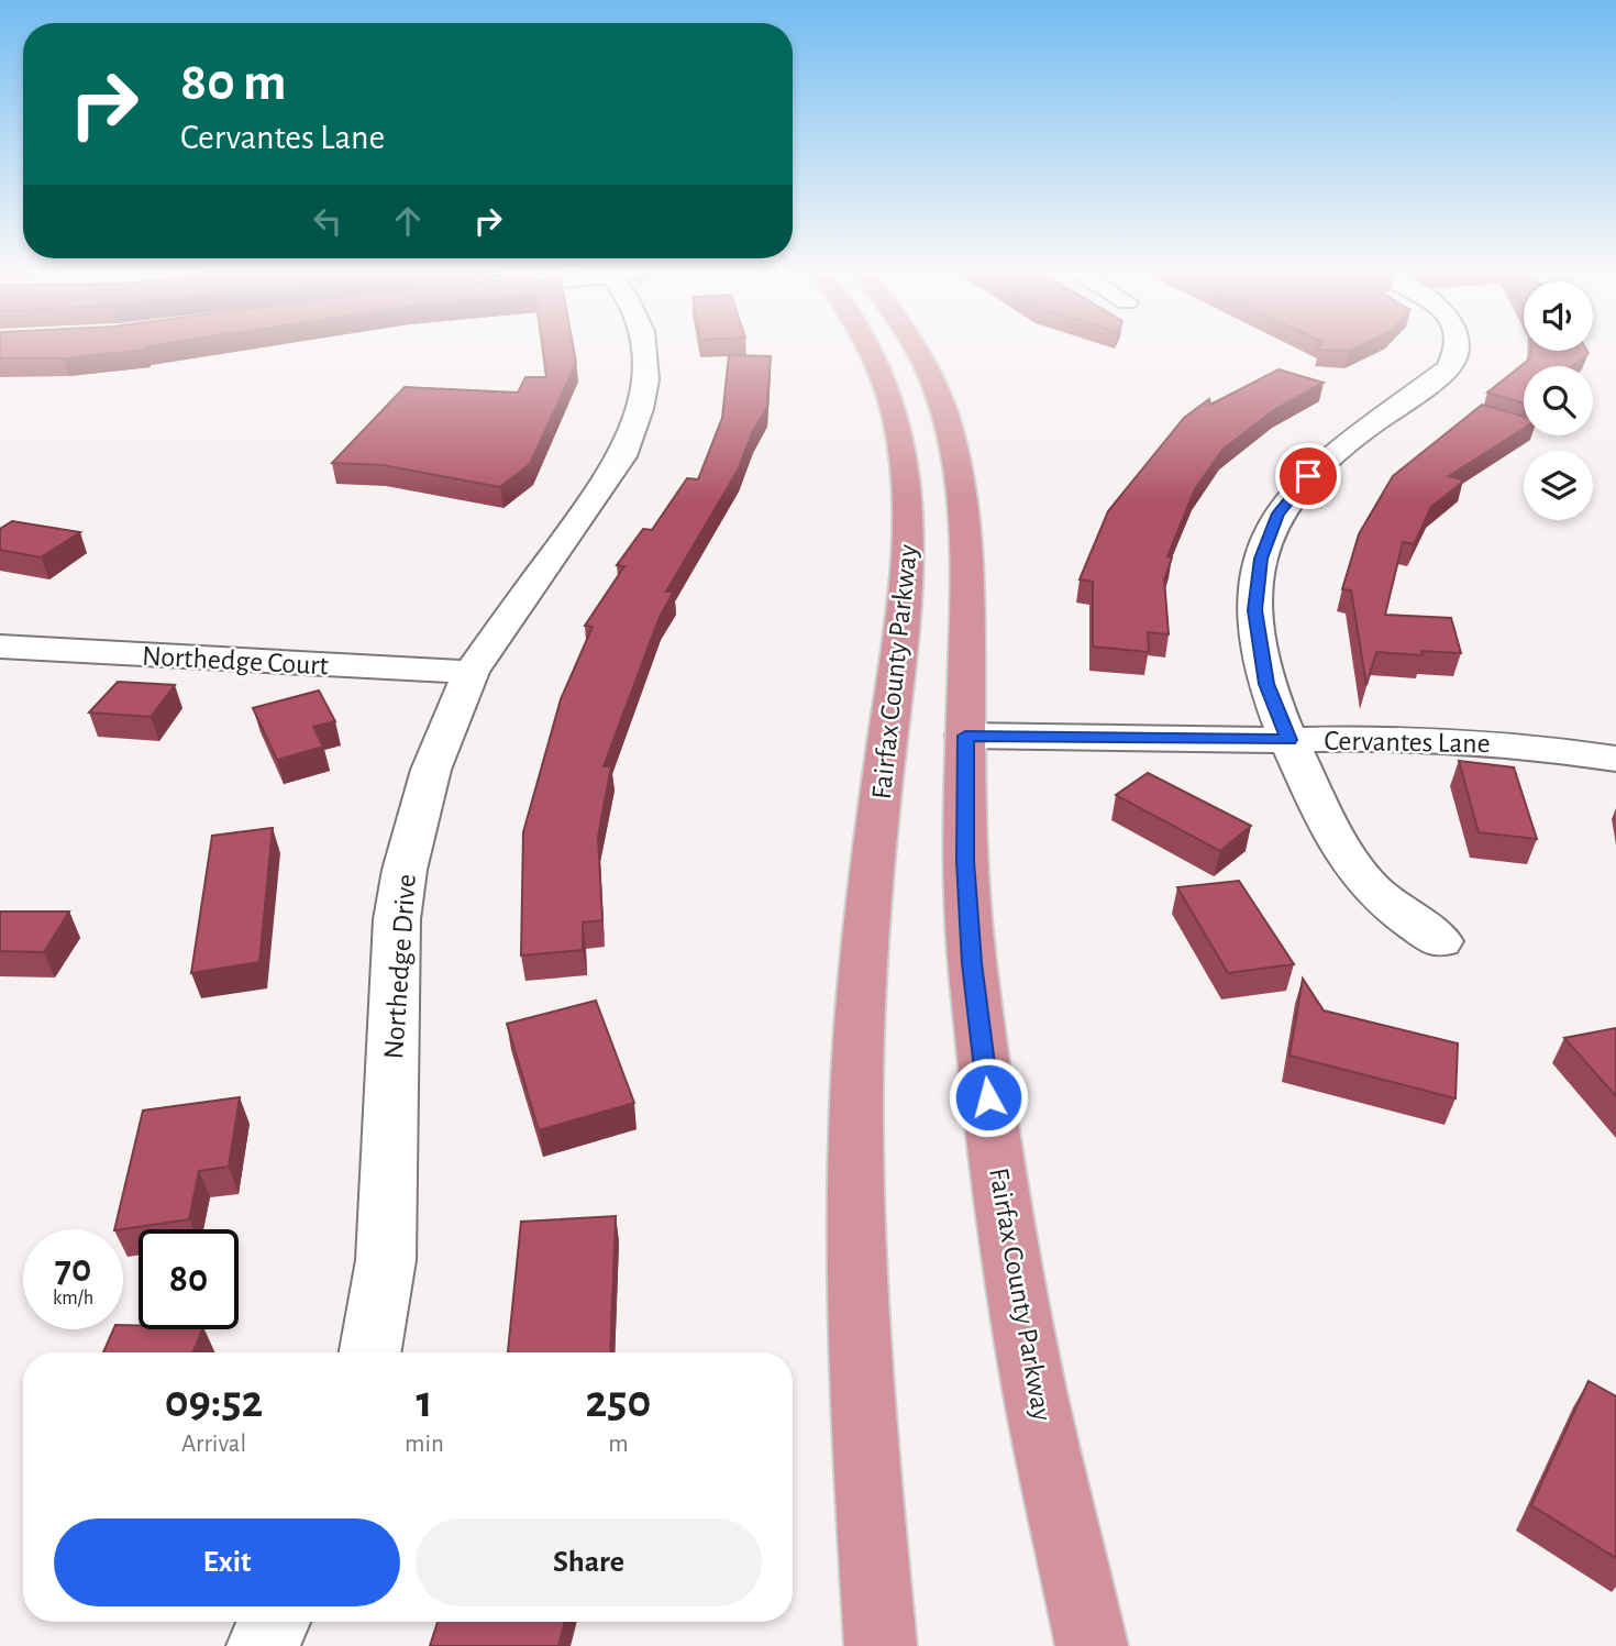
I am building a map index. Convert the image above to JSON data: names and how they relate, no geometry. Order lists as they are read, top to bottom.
{
  "streets": {
    "highway": ["Fairfax County Parkway"],
    "street": ["Northedge Court", "Cervantes Lane", "Northedge Drive"]
  },
  "crossings": [
    ["Northedge Court", "Northedge Drive"],
    ["Fairfax County Parkway", "Cervantes Lane"]
  ],
  "page": {
    "turn": ["80 m", "Cervantes Lane"],
    "speed": "70 km/h",
    "limit": "80",
    "eta": [
      "09:52",
      "Arrival",
      "1",
      "min",
      "250",
      "m"
    ],
    "buttons": ["Exit", "Share"]
  }
}
